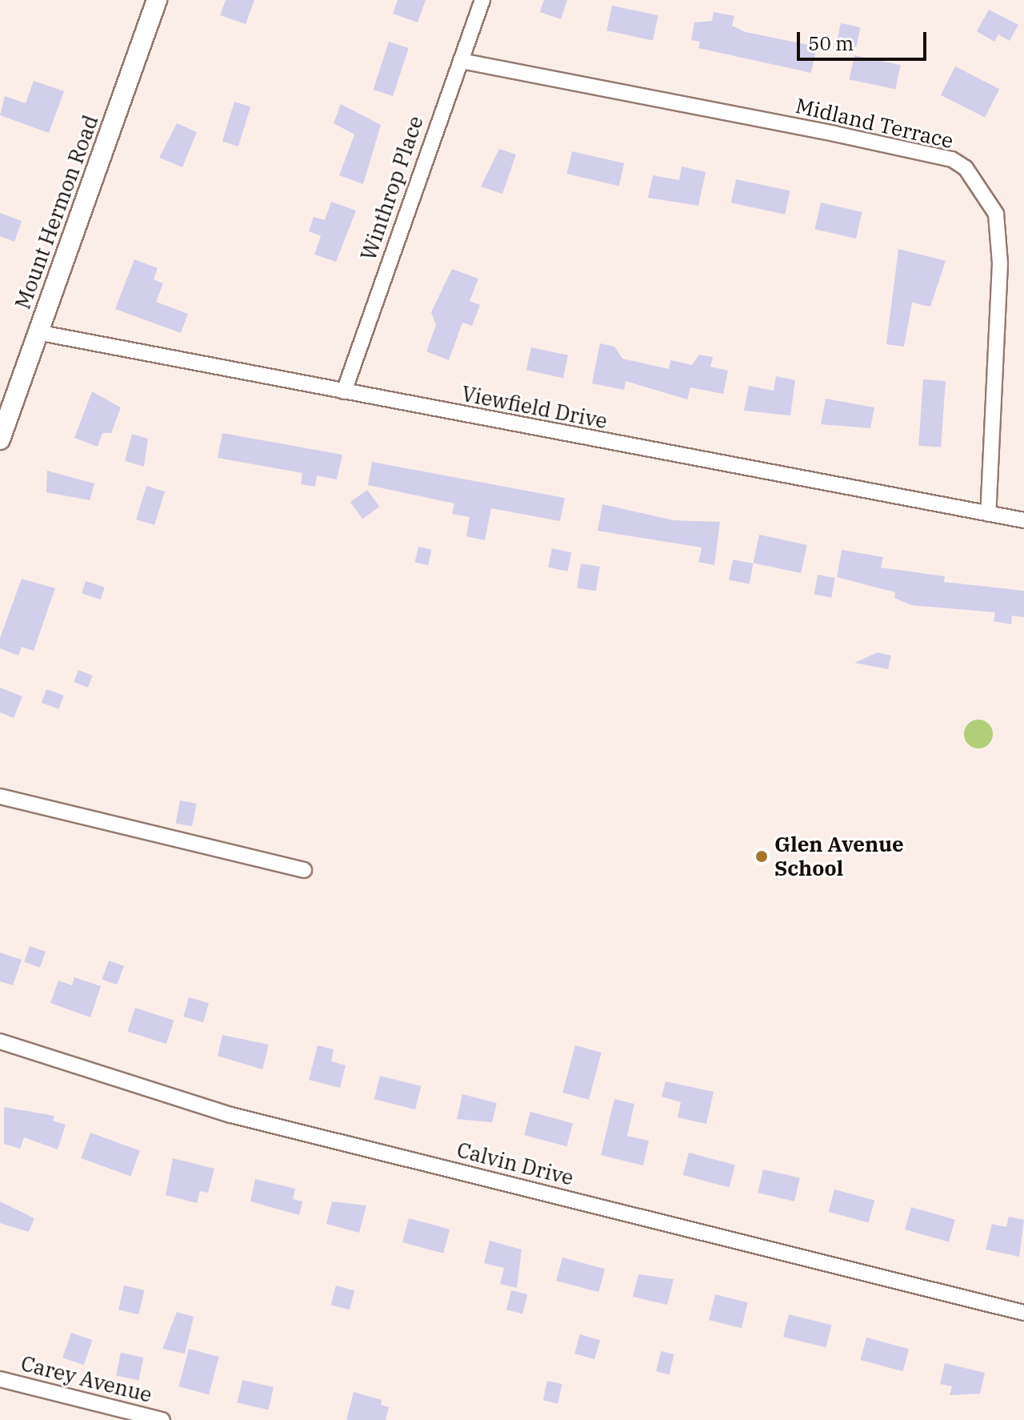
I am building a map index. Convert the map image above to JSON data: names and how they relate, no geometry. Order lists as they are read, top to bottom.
{
  "streets": {
    "main road": ["Mount Hermon Road"],
    "street": [
      "Midland Terrace",
      "Winthrop Place",
      "Viewfield Drive",
      "Calvin Drive",
      "Carey Avenue"
    ]
  },
  "crossings": [
    ["Midland Terrace", "Winthrop Place"],
    ["Midland Terrace", "Viewfield Drive"],
    ["Winthrop Place", "Viewfield Drive"],
    ["Mount Hermon Road", "Viewfield Drive"]
  ],
  "places": ["Glen Avenue School"],
  "scale_bar": "50 m"
}
